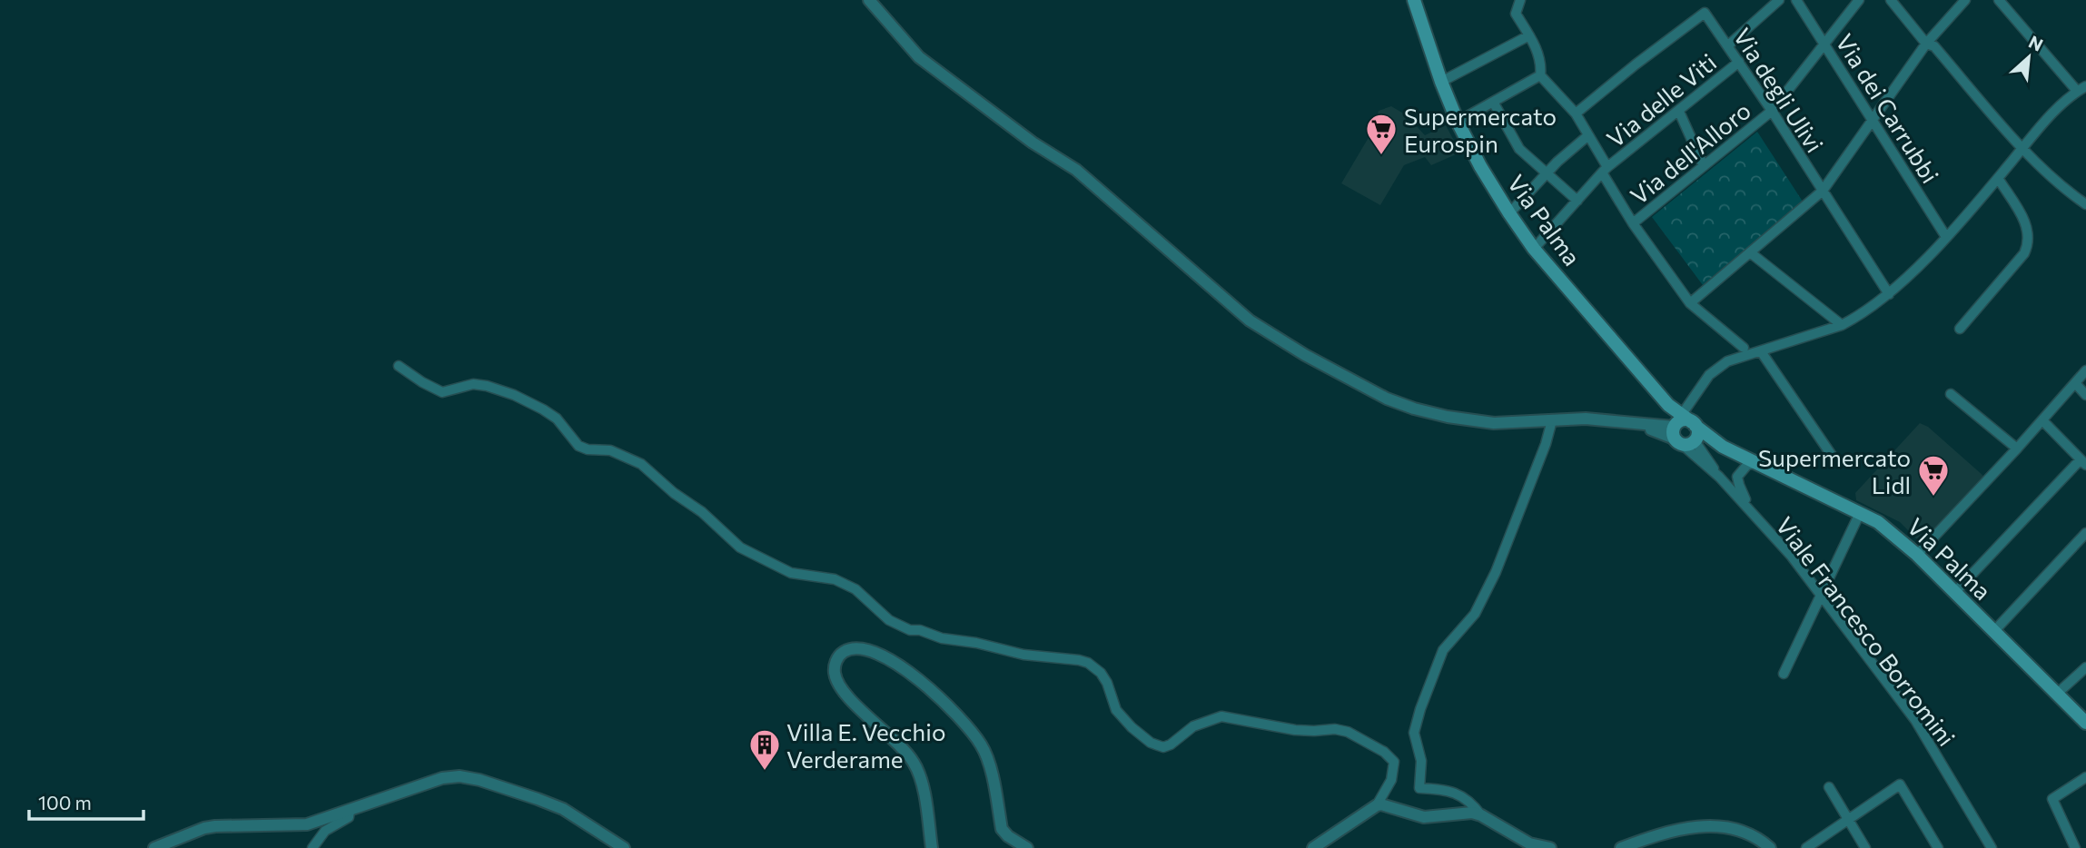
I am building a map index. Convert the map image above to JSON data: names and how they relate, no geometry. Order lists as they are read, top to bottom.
{
  "streets": {
    "main road": ["Via Palma"],
    "street": [
      "Via degli Ulivi",
      "Via delle Viti",
      "Via dei Carrubbi",
      "Via dell'Alloro",
      "Viale Francesco Borromini"
    ]
  },
  "crossings": [
    ["Via degli Ulivi", "Via delle Viti"],
    ["Via degli Ulivi", "Via dell'Alloro"],
    ["Via delle Viti", "Via Palma"],
    ["Via dei Carrubbi", "Via dell'Alloro"]
  ],
  "places": {
    "supermarket": ["Supermercato Eurospin", "Supermercato Lidl"],
    "building": ["Villa E. Vecchio Verderame"]
  },
  "scale_bar": "100 m",
  "north": "top right"
}
